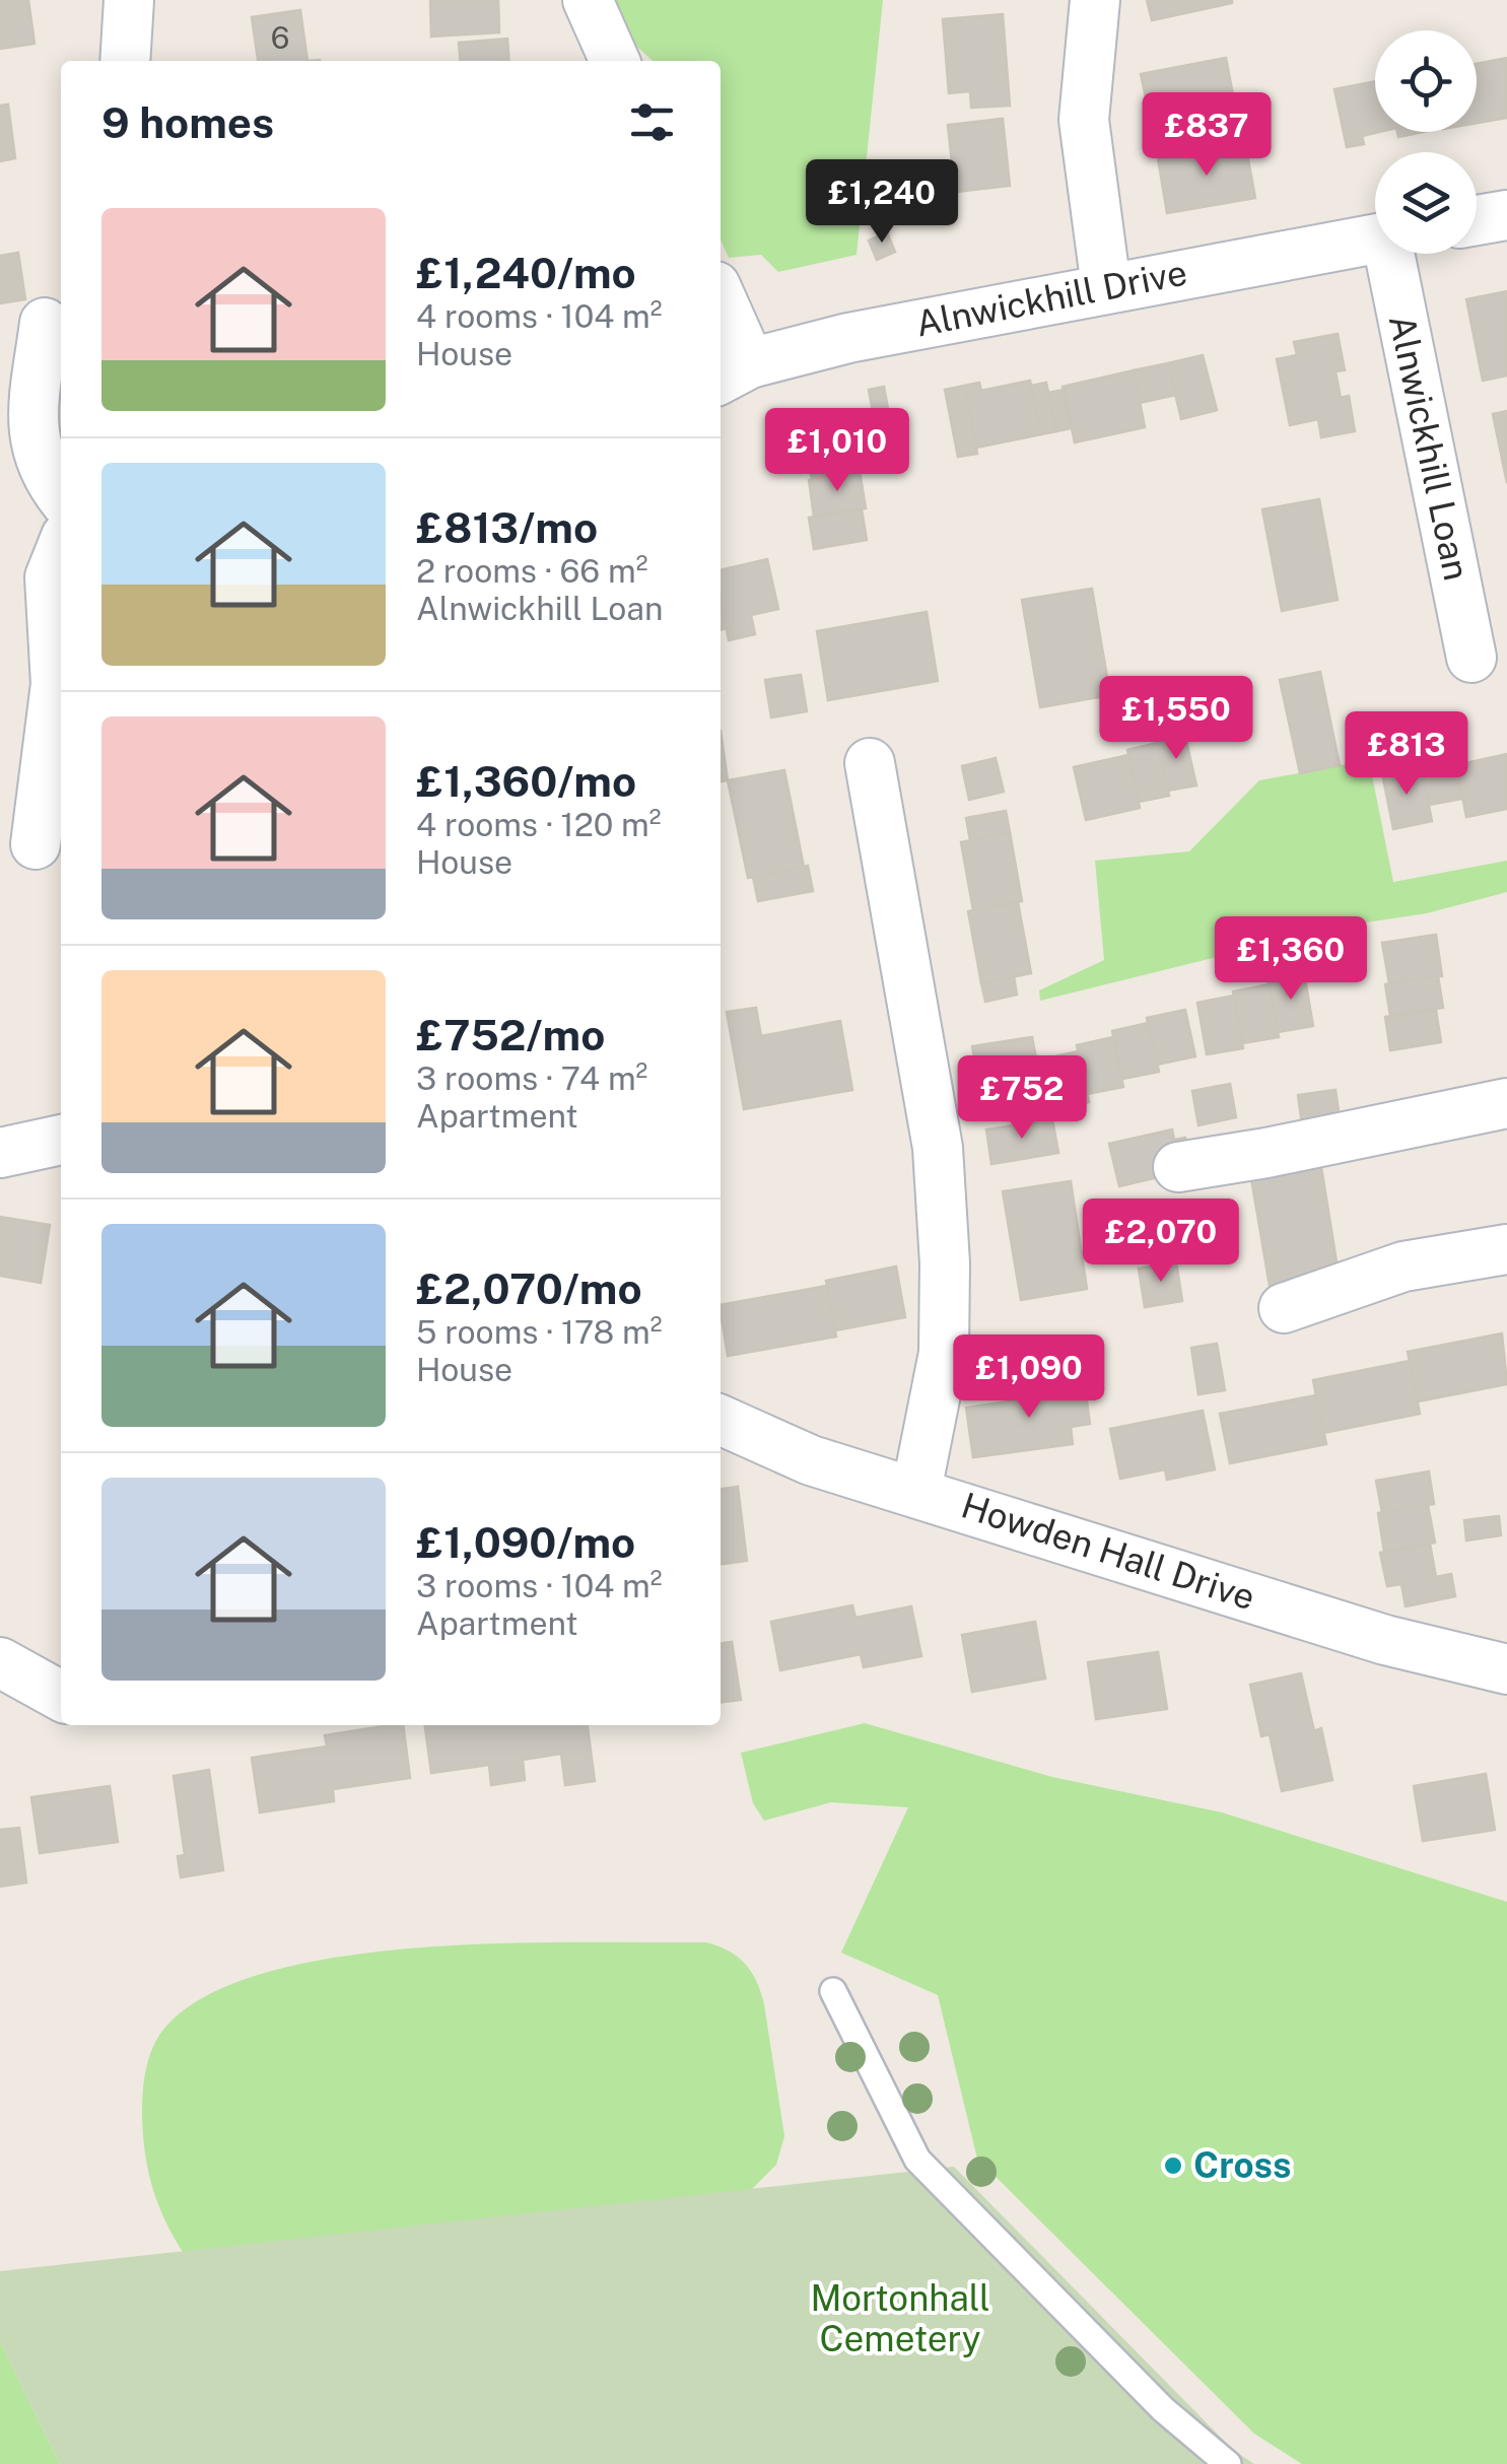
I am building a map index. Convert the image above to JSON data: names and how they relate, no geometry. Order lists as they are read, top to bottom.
{
  "streets": {
    "street": ["Alnwickhill Drive", "Alnwickhill Loan", "Howden Hall Drive"]
  },
  "parks": ["Mortonhall Cemetery"],
  "places": ["Cross"],
  "house_numbers": ["6"],
  "page": {
    "heading": "9 homes",
    "price": [
      "£837",
      "£1,240",
      "£1,010",
      "£1,550",
      "£813",
      "£1,360",
      "£752",
      "£2,070",
      "£1,090"
    ],
    "list": [
      {
        "name": "£1,240/mo",
        "note": "4 rooms · 104 m² · House"
      },
      {
        "name": "£813/mo",
        "note": "2 rooms · 66 m² · Alnwickhill Loan"
      },
      {
        "name": "£1,360/mo",
        "note": "4 rooms · 120 m² · House"
      },
      {
        "name": "£752/mo",
        "note": "3 rooms · 74 m² · Apartment"
      },
      {
        "name": "£2,070/mo",
        "note": "5 rooms · 178 m² · House"
      },
      {
        "name": "£1,090/mo",
        "note": "3 rooms · 104 m² · Apartment"
      }
    ]
  }
}
